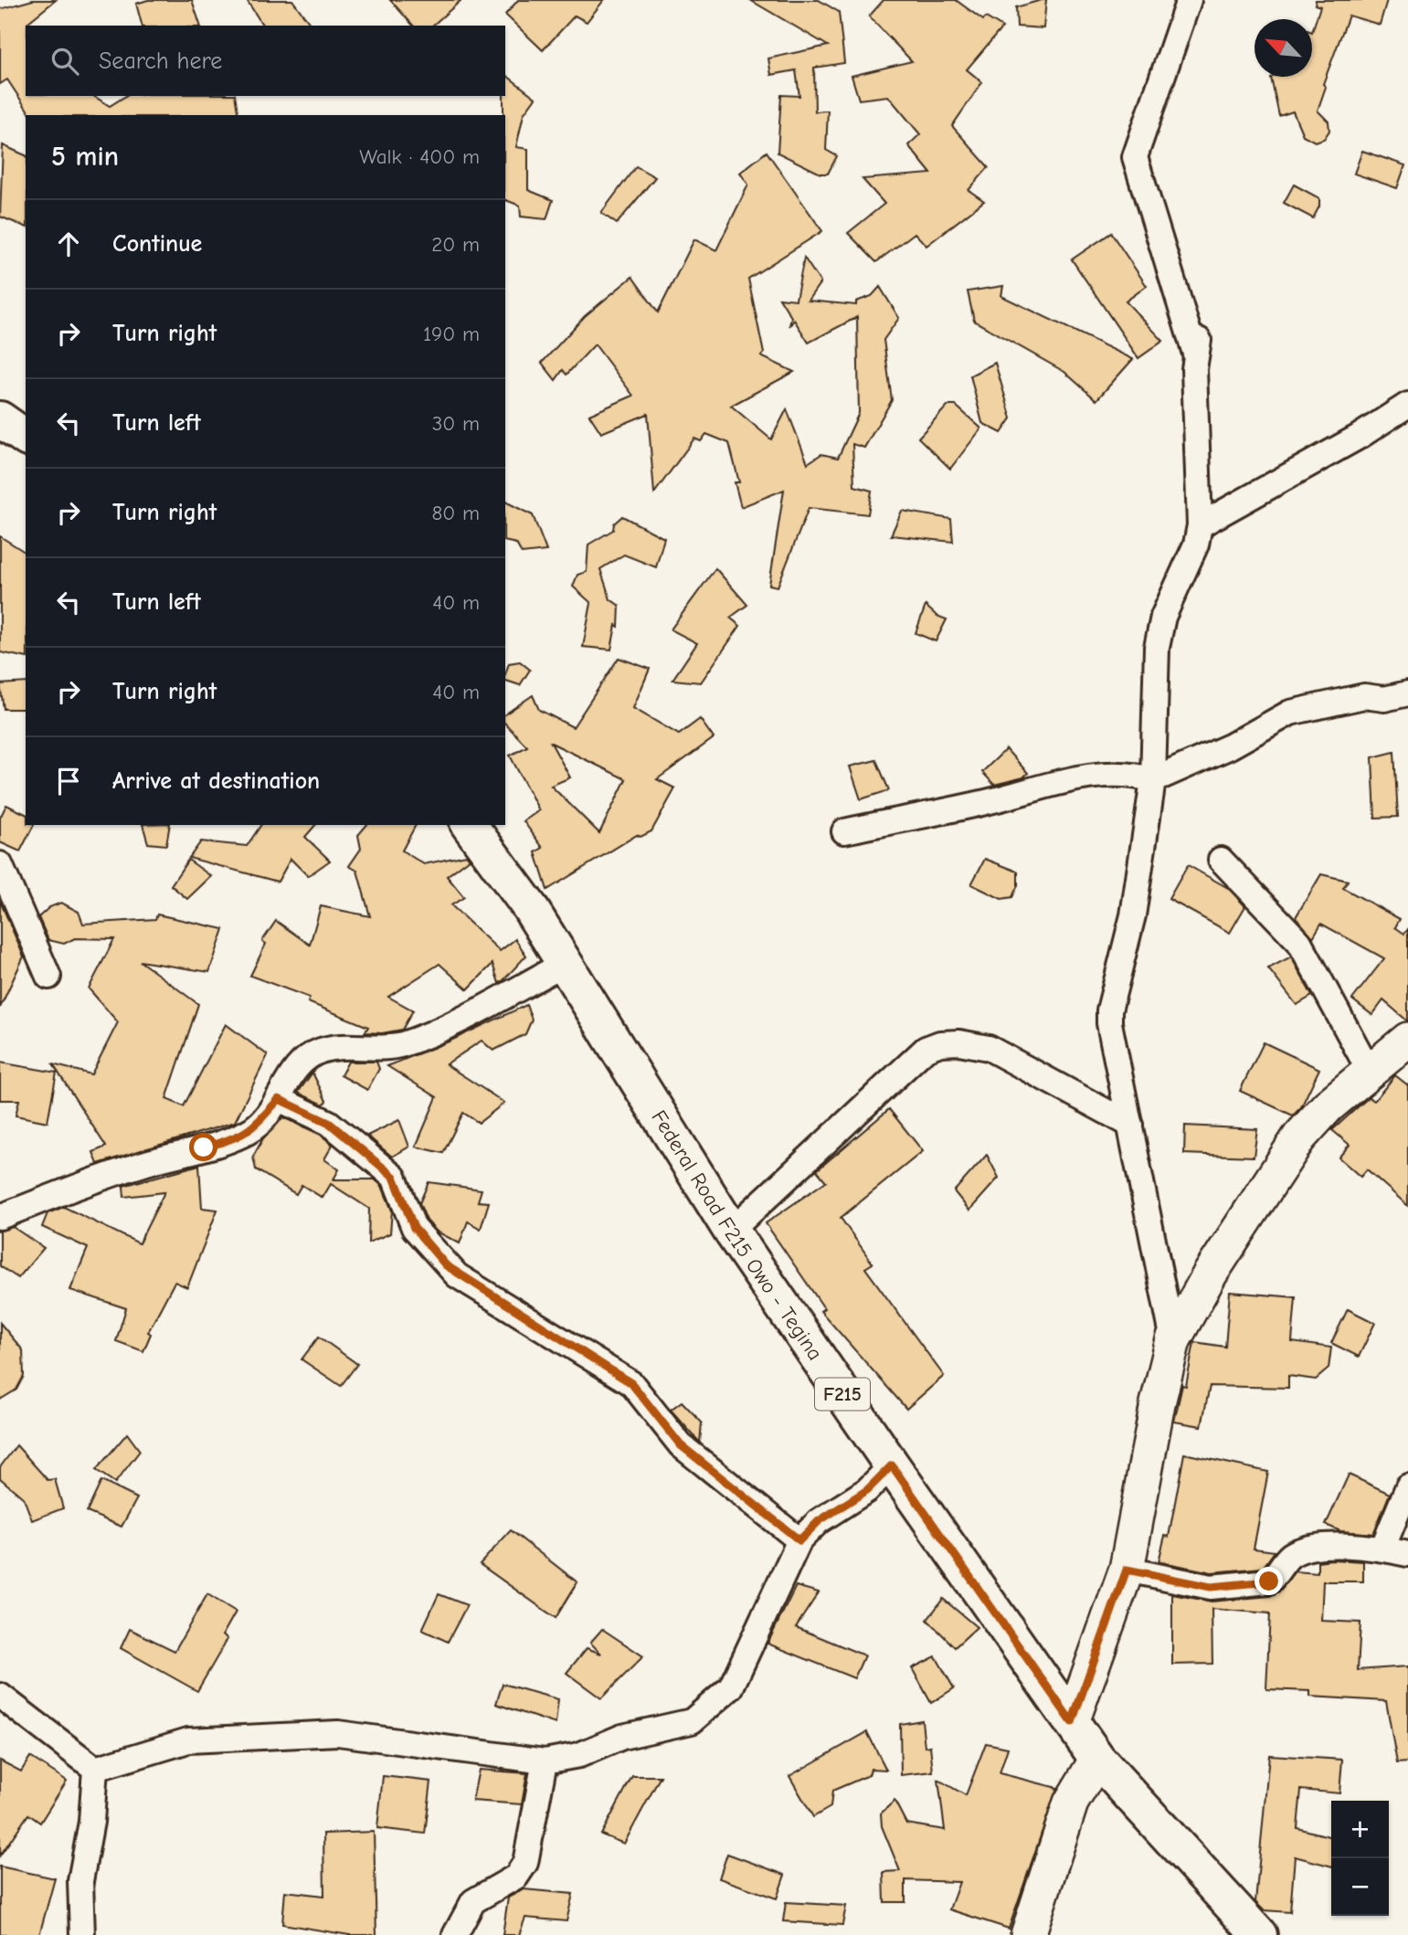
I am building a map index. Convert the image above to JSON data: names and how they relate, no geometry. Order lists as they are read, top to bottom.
{
  "streets": {
    "main road": ["Federal Road F215 Owo - Tegina", "F215"]
  },
  "north": "top left",
  "page": {
    "search": "Search here",
    "heading": ["5 min", "Walk · 400 m"],
    "list": [
      ["Continue", "20 m"],
      ["Turn right", "190 m"],
      ["Turn left", "30 m"],
      ["Turn right", "80 m"],
      ["Turn left", "40 m"],
      ["Turn right", "40 m"],
      "Arrive at destination"
    ],
    "map_buttons": ["+", "−"]
  }
}
